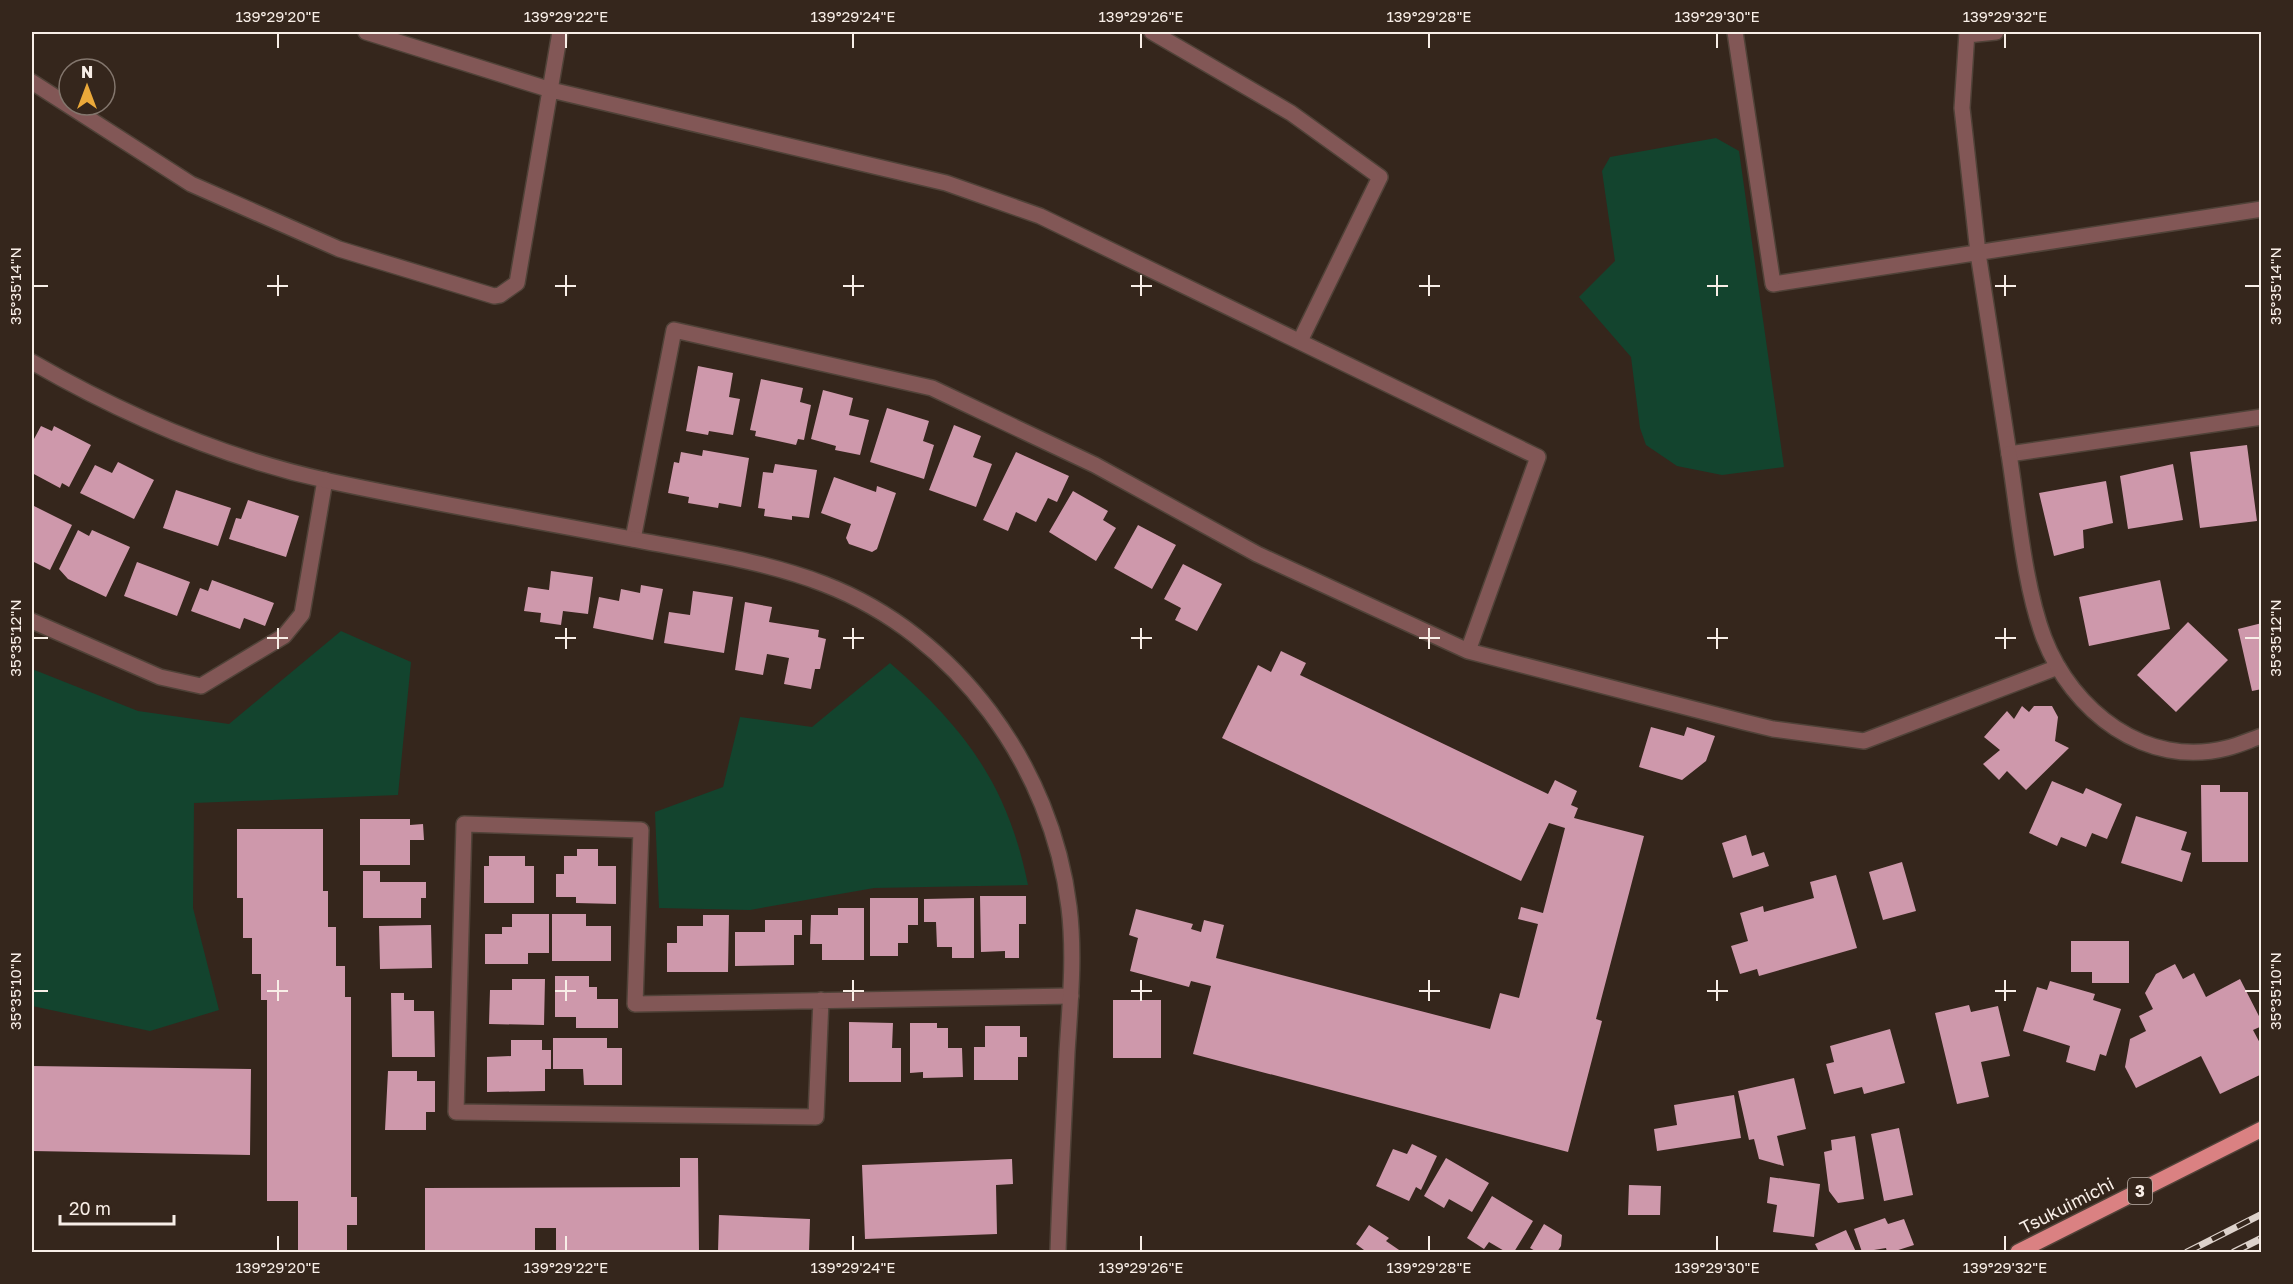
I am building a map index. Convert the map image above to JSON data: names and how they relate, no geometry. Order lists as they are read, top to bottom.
{
  "streets": {
    "main road": ["3", "Tsukuimichi"]
  },
  "scale_bar": "20 m",
  "north": "top",
  "coordinates": [
    "139°29'20\"E",
    "139°29'22\"E",
    "139°29'24\"E",
    "139°29'26\"E",
    "139°29'28\"E",
    "139°29'30\"E",
    "139°29'32\"E",
    "35°35'14\"N",
    "35°35'12\"N",
    "35°35'10\"N"
  ]
}
